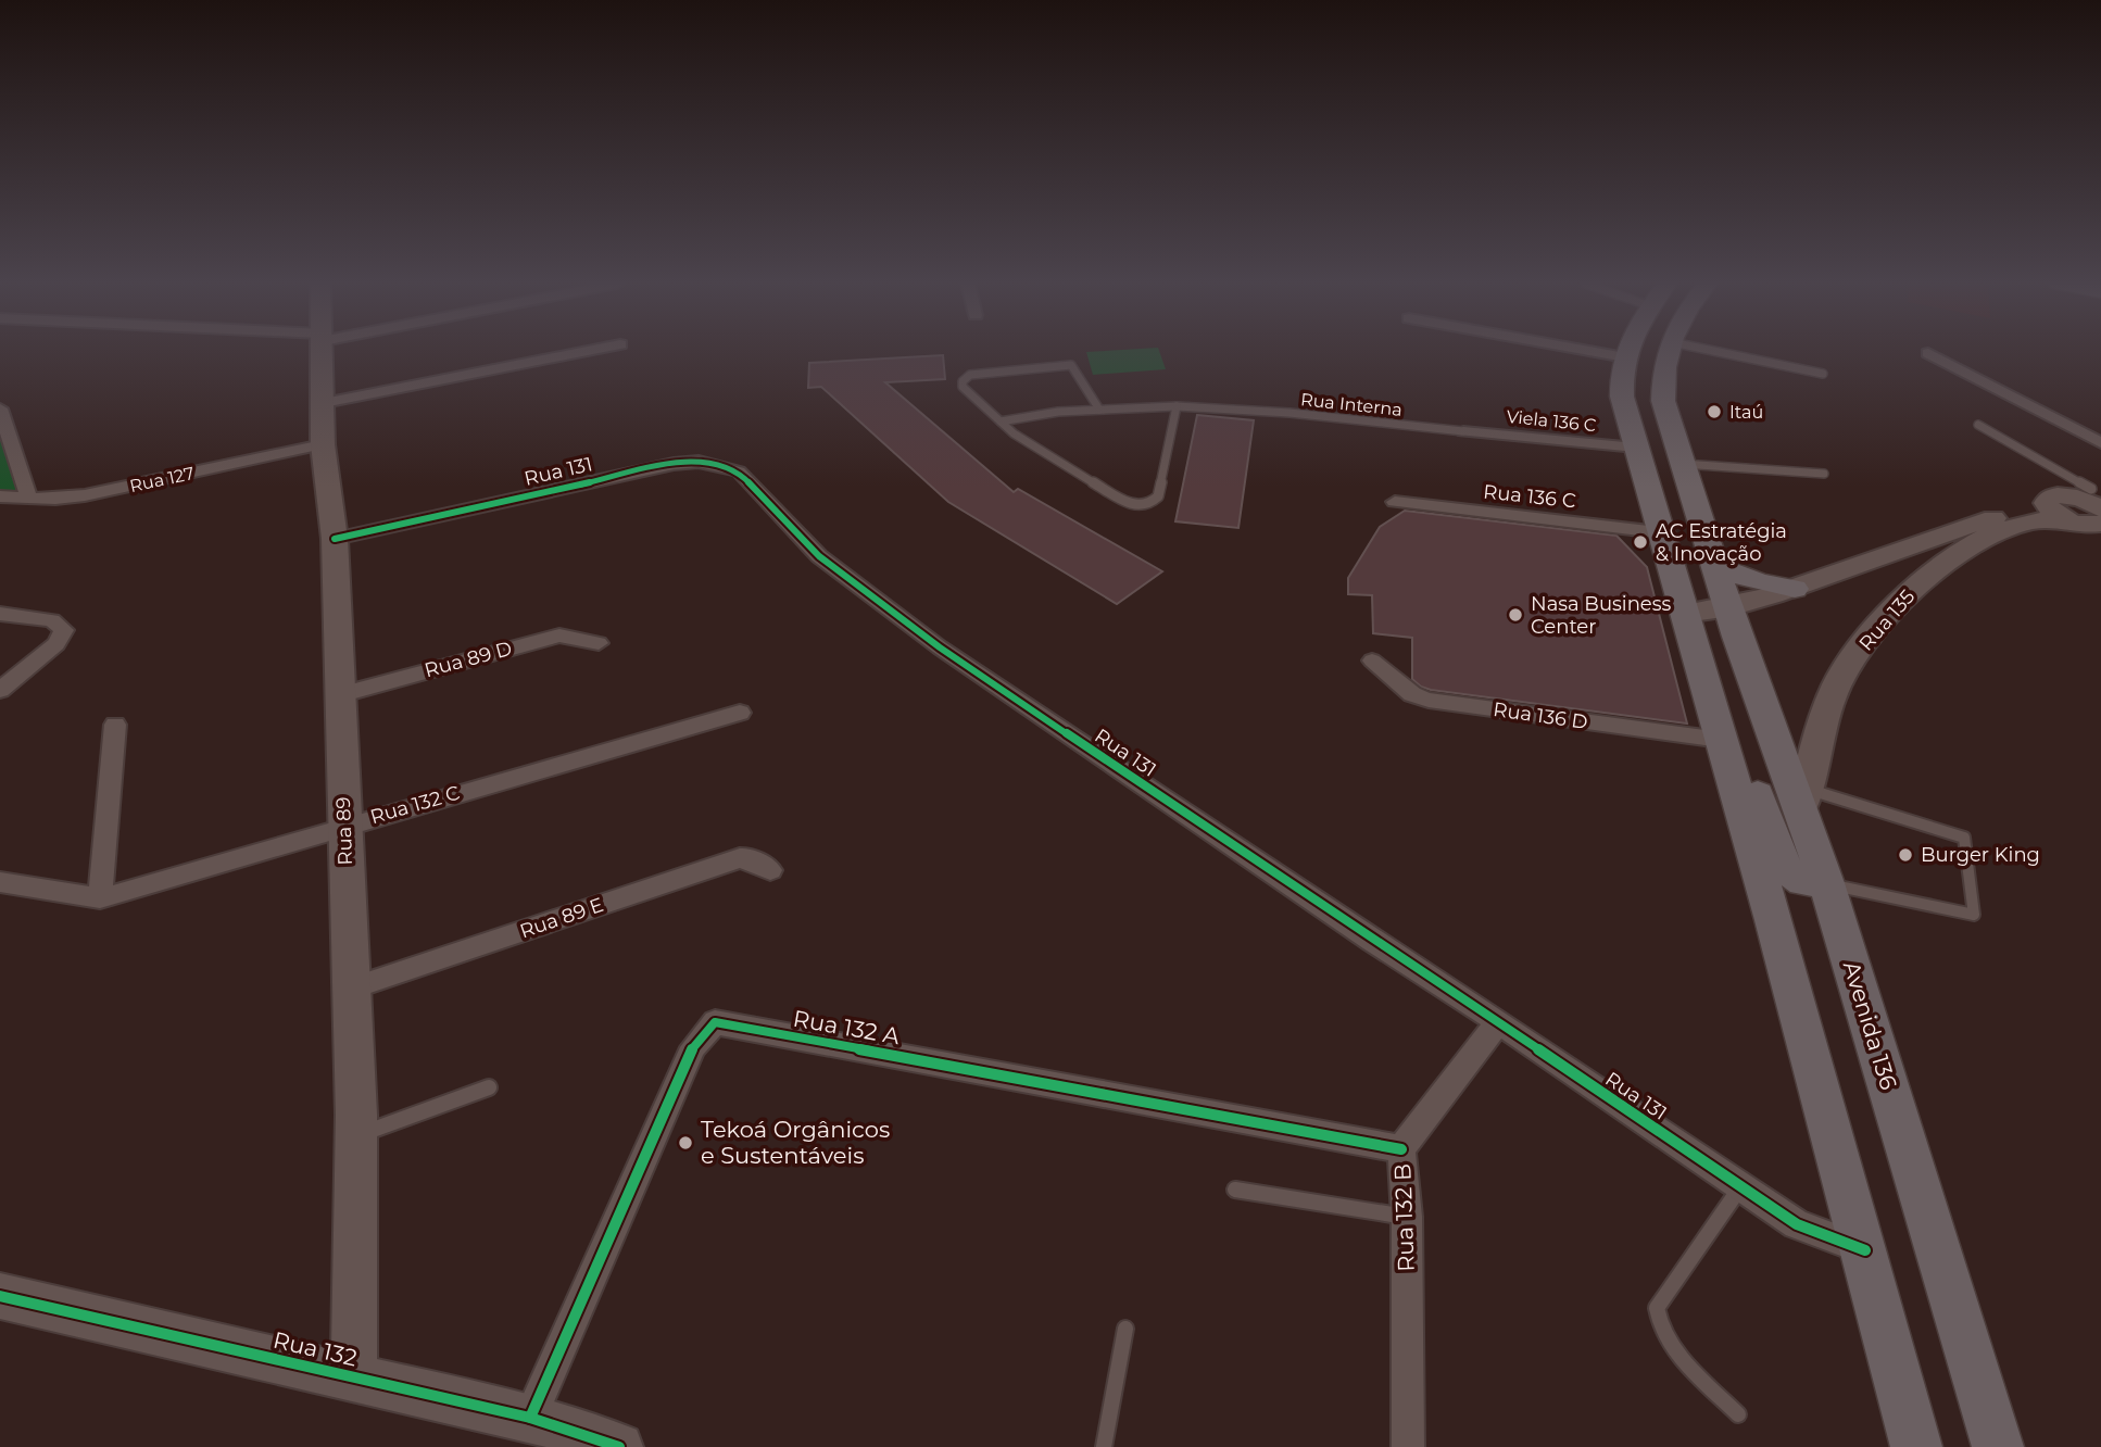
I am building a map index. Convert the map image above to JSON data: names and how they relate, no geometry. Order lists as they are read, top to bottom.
{
  "streets": {
    "main road": [
      "Rua 135",
      "Rua 89",
      "Avenida 136",
      "Rua 132"
    ],
    "street": [
      "Viela 136 C",
      "Rua 131",
      "Rua 127",
      "Rua 136 C",
      "Rua 89 D",
      "Rua 136 D",
      "Rua 132 C",
      "Rua 89 E",
      "Rua 132 A",
      "Rua 132 B"
    ],
    "lane": ["Rua Interna"]
  },
  "crossings": [
    ["Rua Interna", "Viela 136 C"],
    ["Rua 131", "Rua 89"],
    ["Rua 131", "Rua 132 B"],
    ["Rua 127", "Rua 89"],
    ["Rua 135", "Avenida 136"],
    ["Rua 89 D", "Rua 89"],
    ["Rua 132 C", "Rua 89"],
    ["Rua 89", "Rua 89 E"],
    ["Rua 89", "Rua 132"],
    ["Rua 132 A", "Rua 132 B"],
    ["Rua 132 A", "Rua 132"]
  ],
  "places": [
    "Itaú",
    "AC Estratégia & Inovação",
    "Nasa Business Center",
    "Burger King",
    "Tekoá Orgânicos e Sustentáveis"
  ]
}
